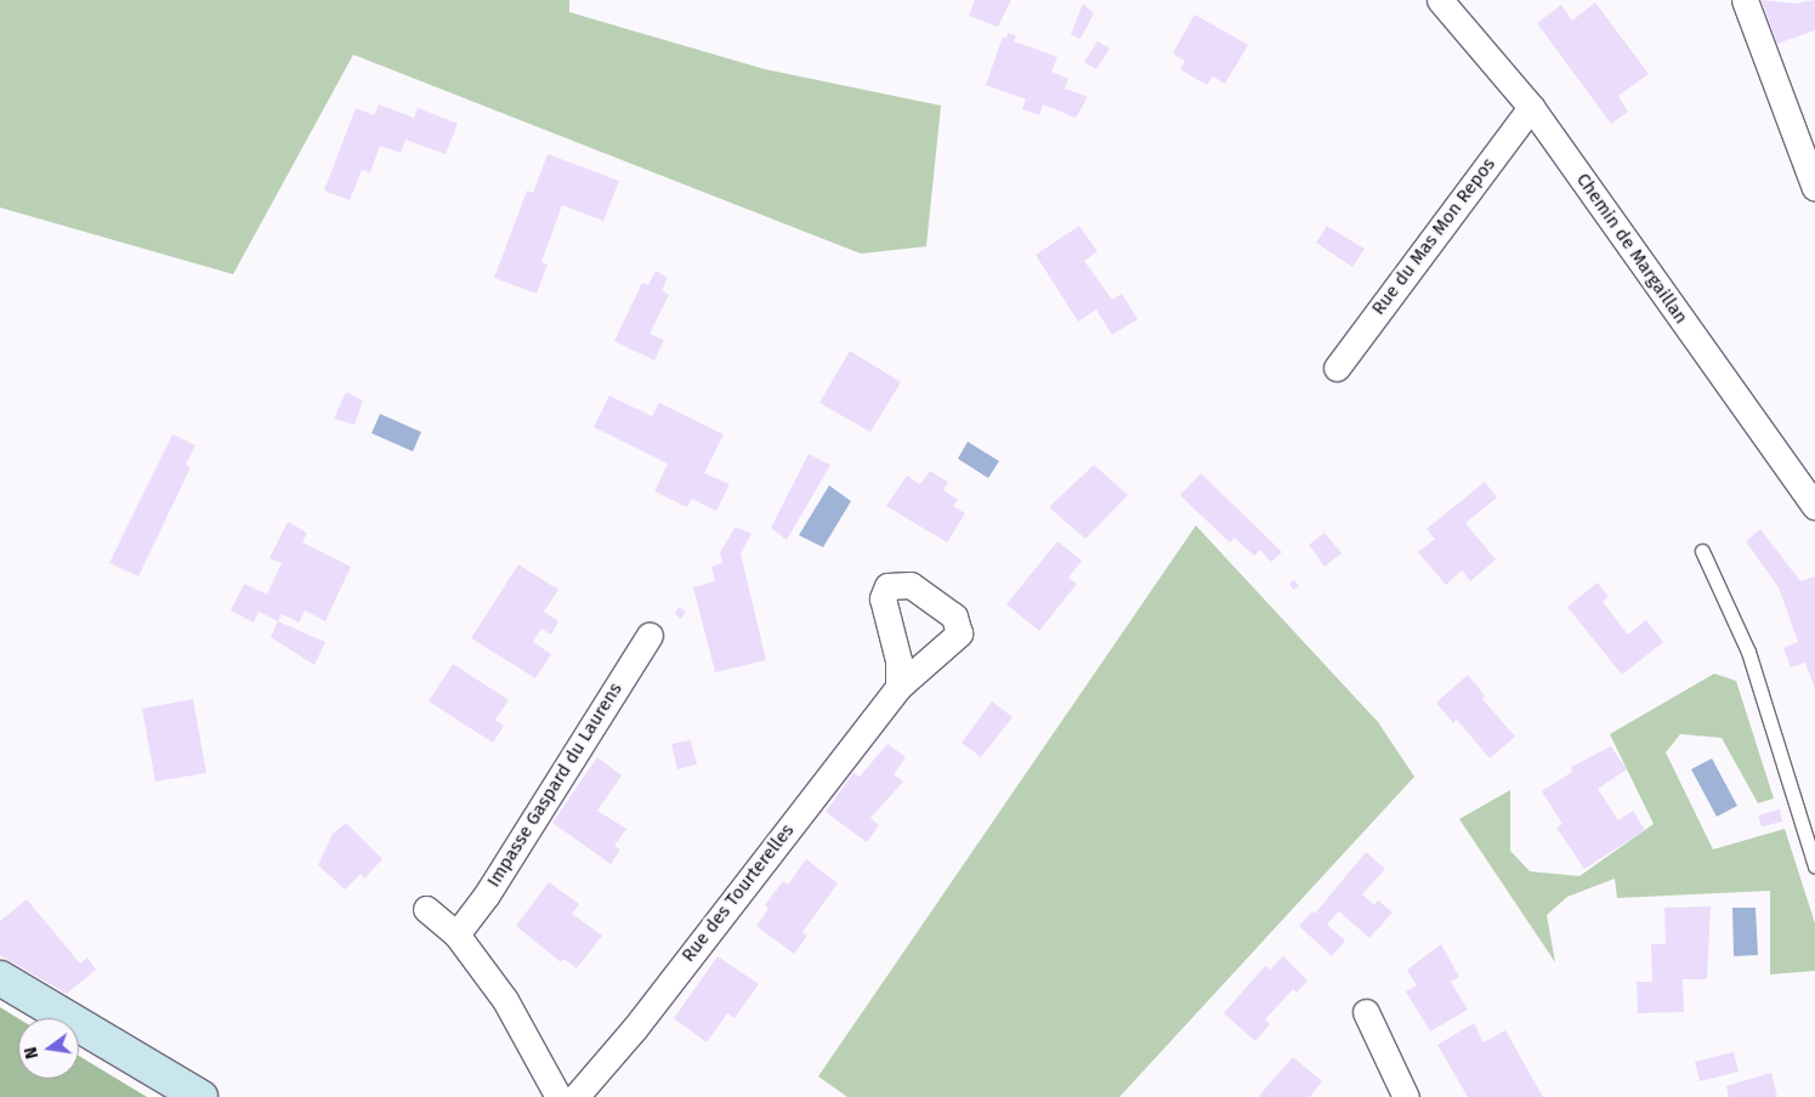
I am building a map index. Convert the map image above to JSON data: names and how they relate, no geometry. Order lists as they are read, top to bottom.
{
  "streets": {
    "street": [
      "Rue du Mas Mon Repos",
      "Chemin de Margaillan",
      "Impasse Gaspard du Laurens",
      "Rue des Tourterelles"
    ]
  },
  "crossings": [
    ["Rue du Mas Mon Repos", "Chemin de Margaillan"]
  ],
  "north": "left"
}
